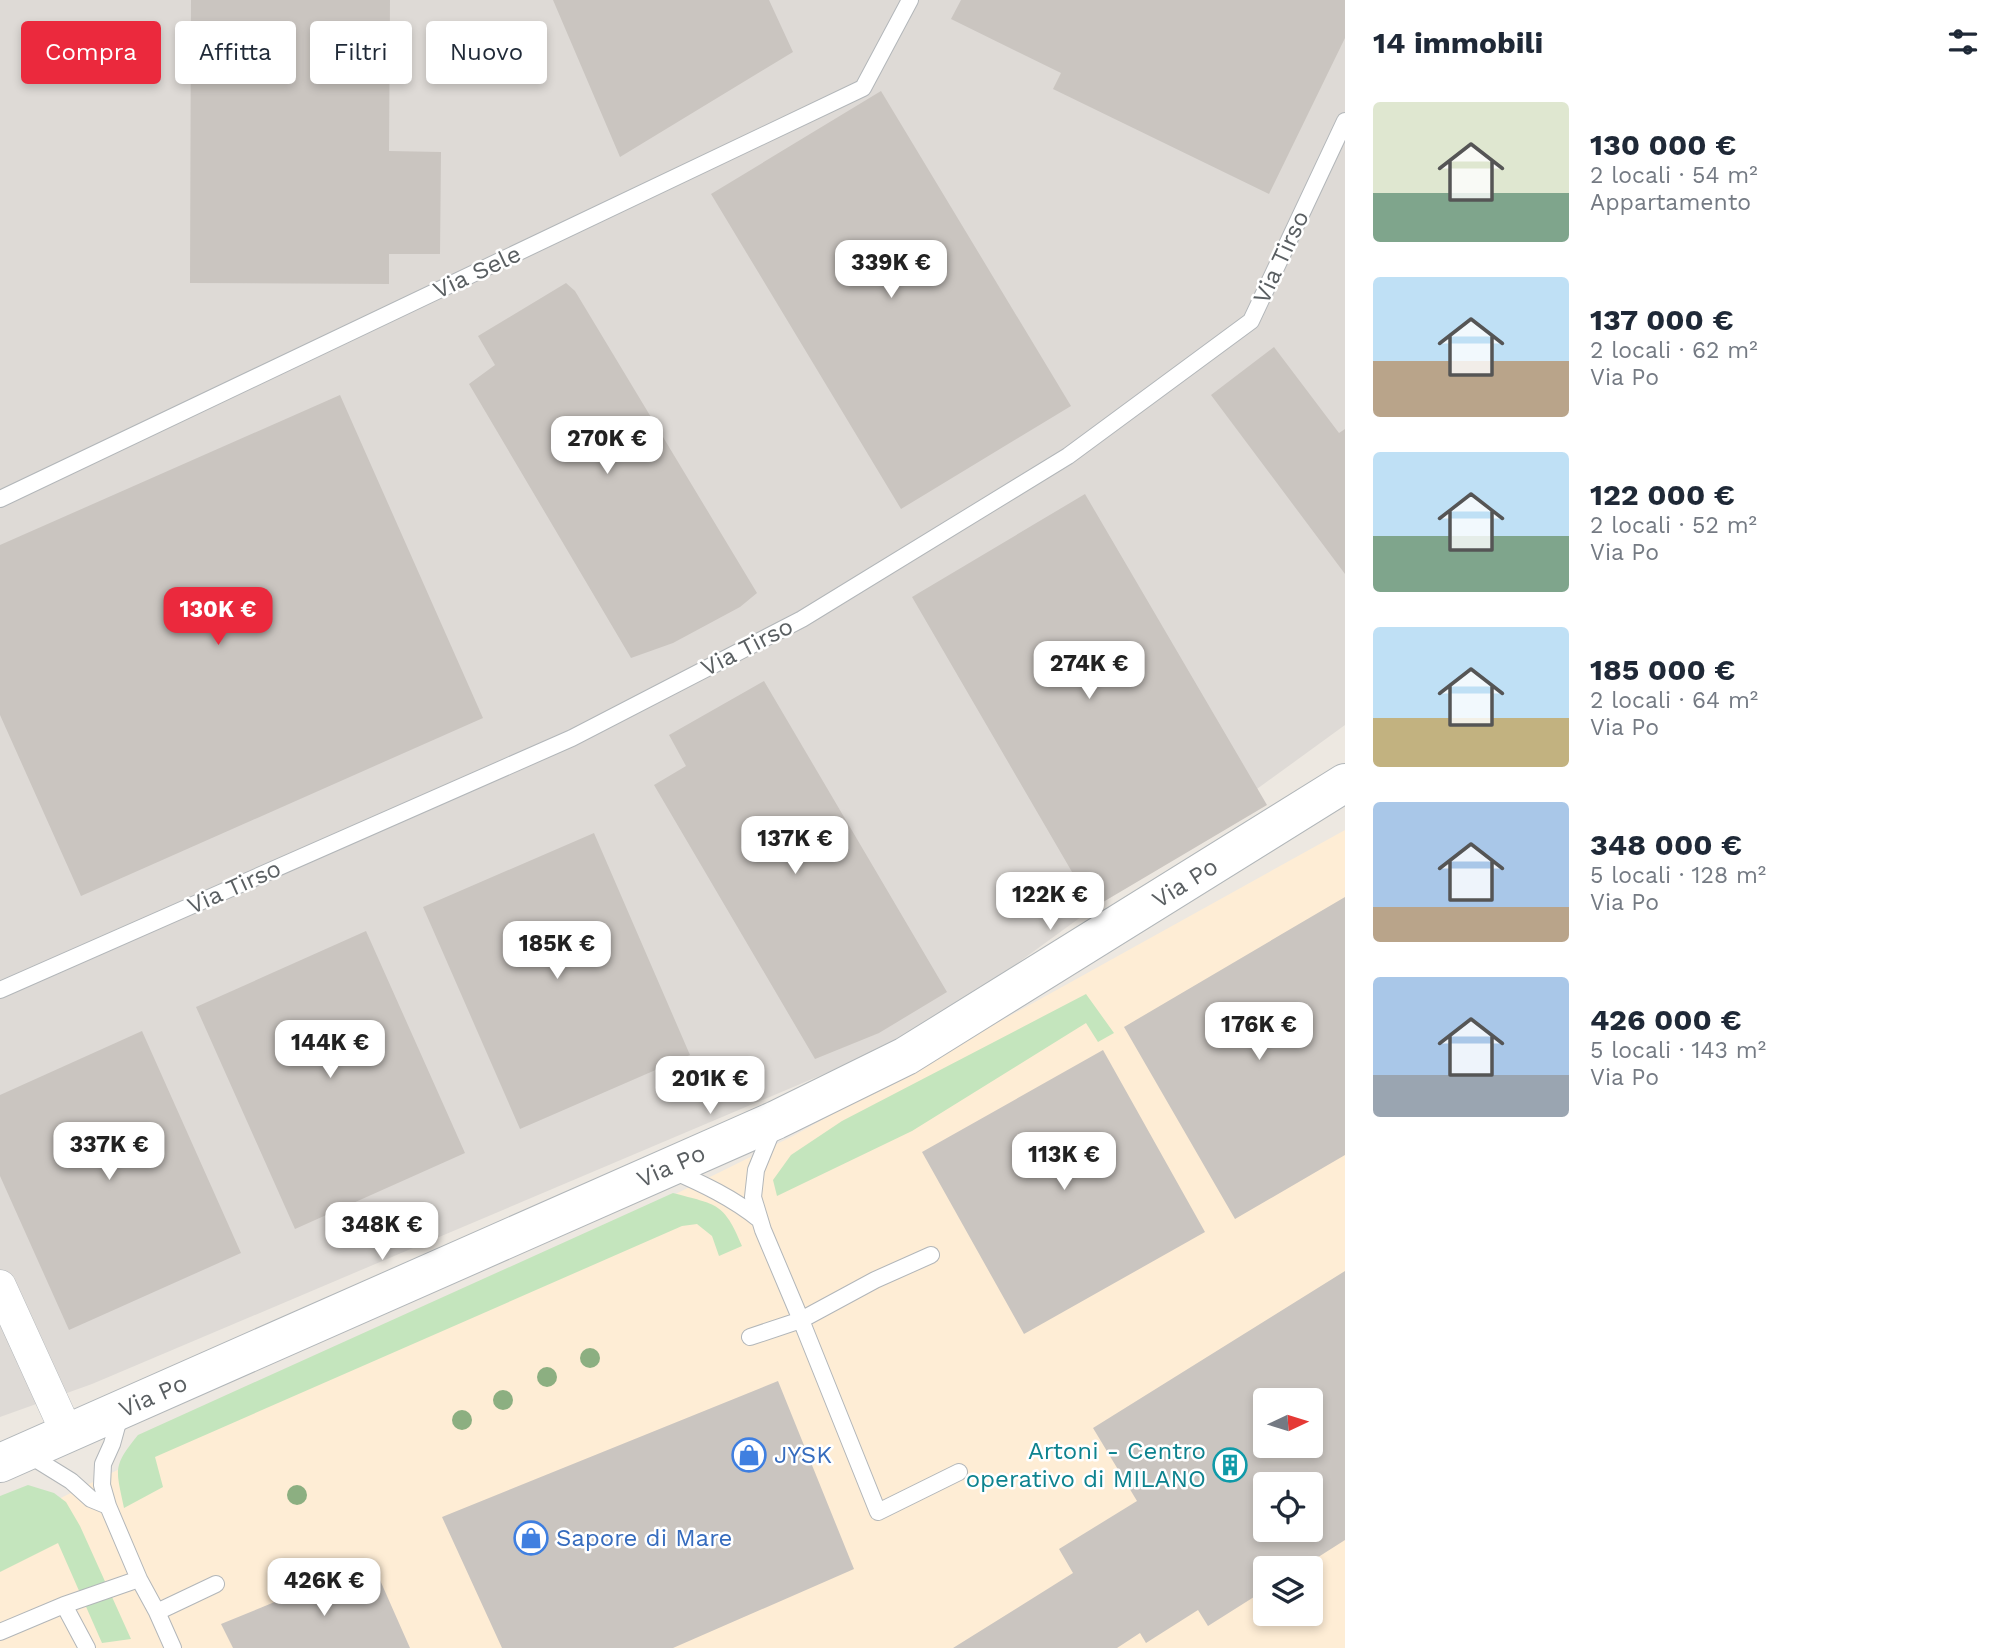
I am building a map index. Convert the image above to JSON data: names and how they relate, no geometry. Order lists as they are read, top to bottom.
{
  "streets": {
    "street": ["Via Po"],
    "lane": ["Via Tirso", "Via Sele"]
  },
  "places": {
    "shop": ["JYSK", "Sapore di Mare"],
    "building": ["Artoni - Centro operativo di MILANO"]
  },
  "north": "right",
  "page": {
    "heading": "14 immobili",
    "chip": [
      "Compra",
      "Affitta",
      "Filtri",
      "Nuovo"
    ],
    "list": [
      {
        "name": "130 000 €",
        "note": "2 locali · 54 m² · Appartamento"
      },
      {
        "name": "137 000 €",
        "note": "2 locali · 62 m² · Via Po"
      },
      {
        "name": "122 000 €",
        "note": "2 locali · 52 m² · Via Po"
      },
      {
        "name": "185 000 €",
        "note": "2 locali · 64 m² · Via Po"
      },
      {
        "name": "348 000 €",
        "note": "5 locali · 128 m² · Via Po"
      },
      {
        "name": "426 000 €",
        "note": "5 locali · 143 m² · Via Po"
      }
    ],
    "price": [
      "339K €",
      "270K €",
      "130K €",
      "274K €",
      "137K €",
      "122K €",
      "185K €",
      "176K €",
      "144K €",
      "201K €",
      "337K €",
      "113K €",
      "348K €",
      "426K €"
    ]
  }
}
